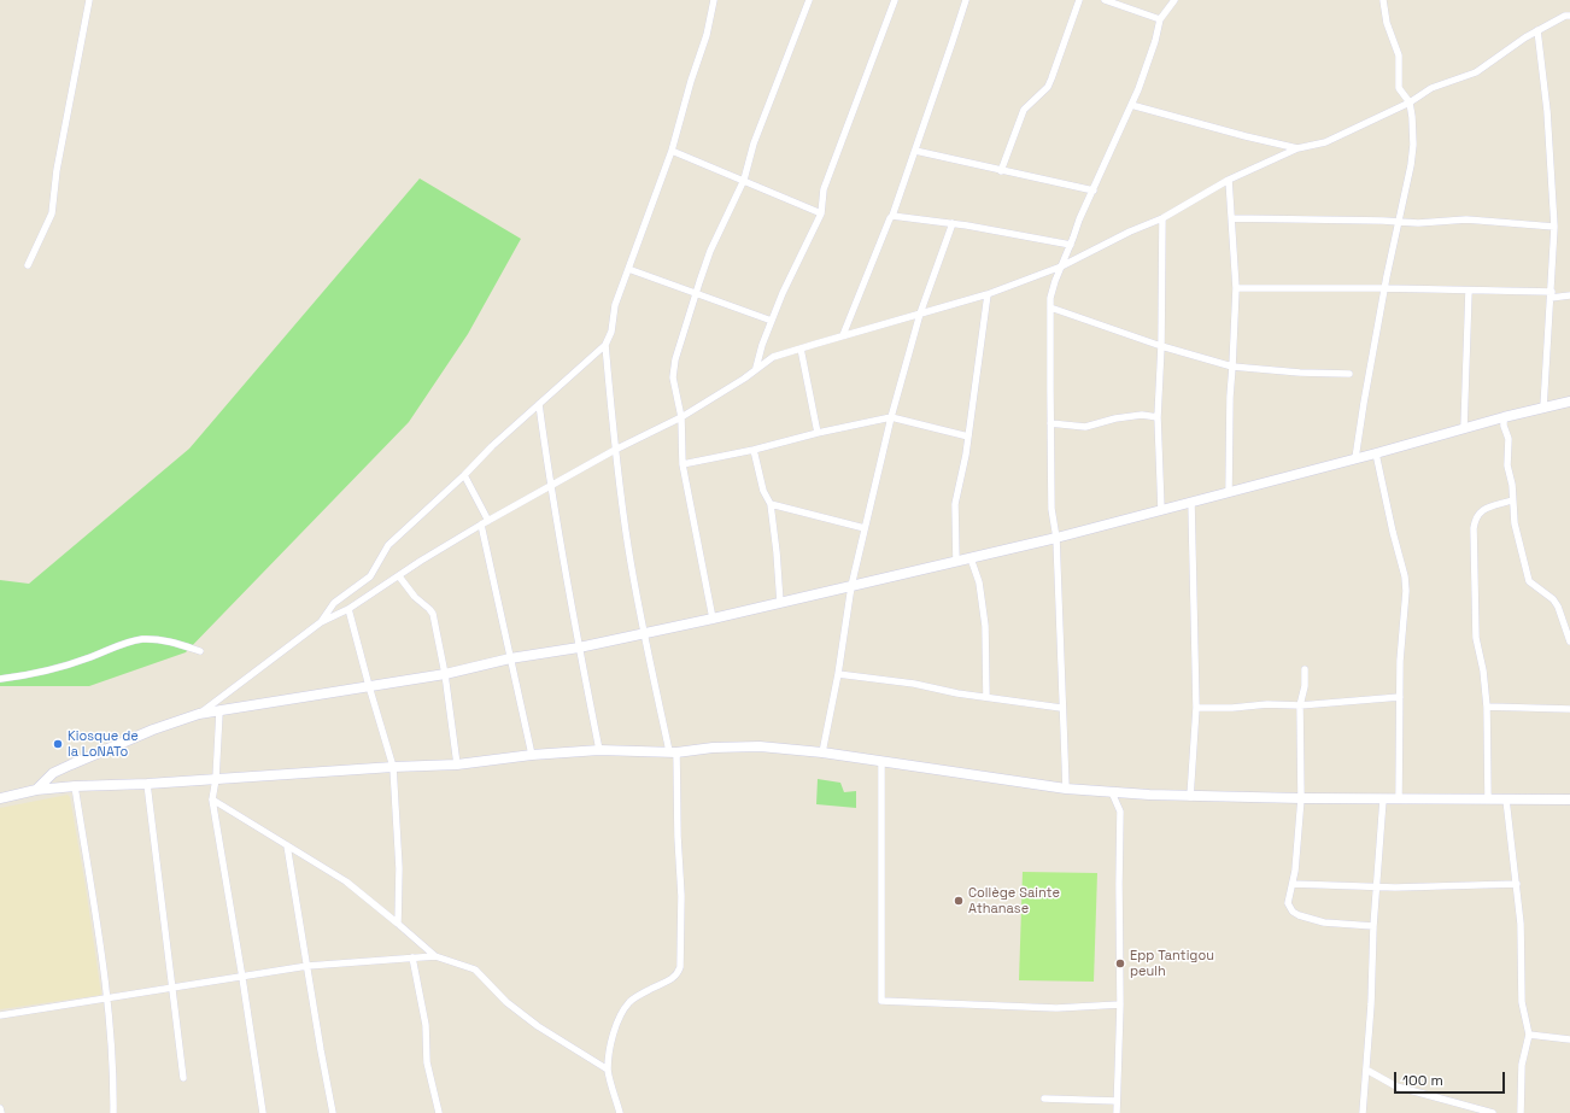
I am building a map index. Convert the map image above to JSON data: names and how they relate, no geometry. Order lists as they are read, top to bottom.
{
  "places": ["Kiosque de la LoNATo", "Collège Sainte Athanase", "Epp Tantigou peulh"],
  "scale_bar": "100 m"
}
